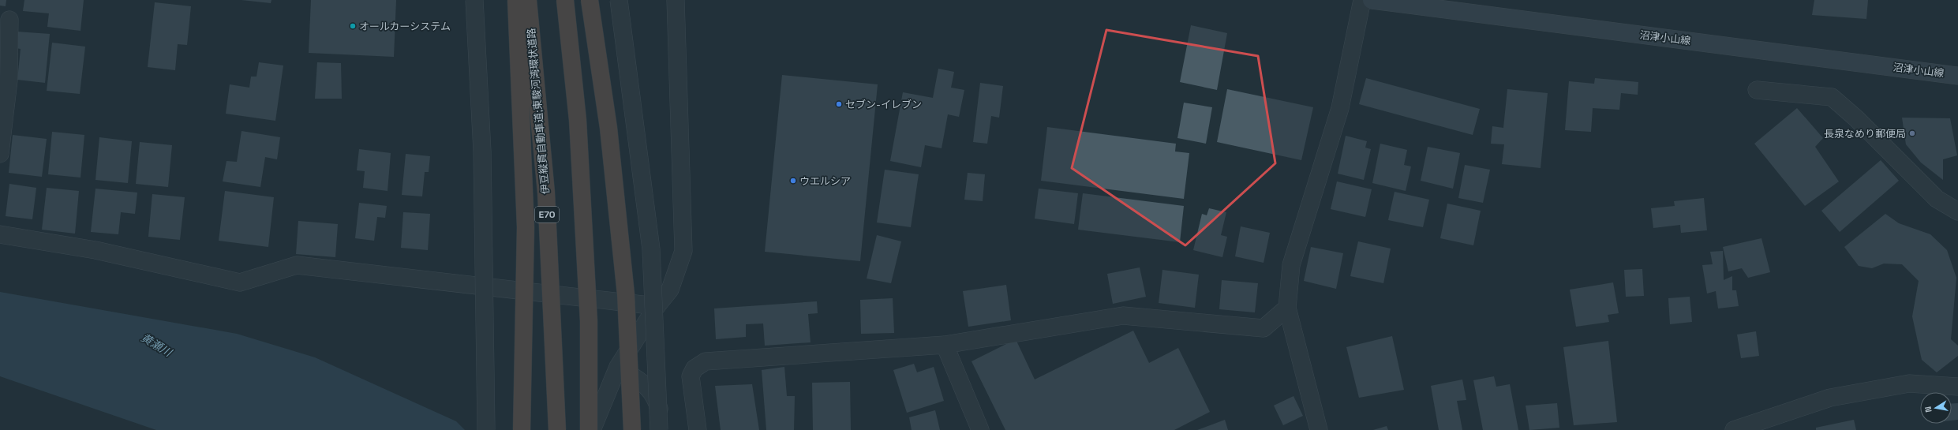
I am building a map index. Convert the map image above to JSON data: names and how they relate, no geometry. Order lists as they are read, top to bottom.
{
  "streets": {
    "highway": ["伊豆縦貫自動車道;東駿河湾環状道路", "E70"],
    "main road": ["沼津小山線"]
  },
  "water": ["黄瀬川"],
  "places": [
    "オールカーシステム",
    "セブン-イレブン",
    "長泉なめり郵便局",
    "ウエルシア"
  ],
  "north": "left"
}
